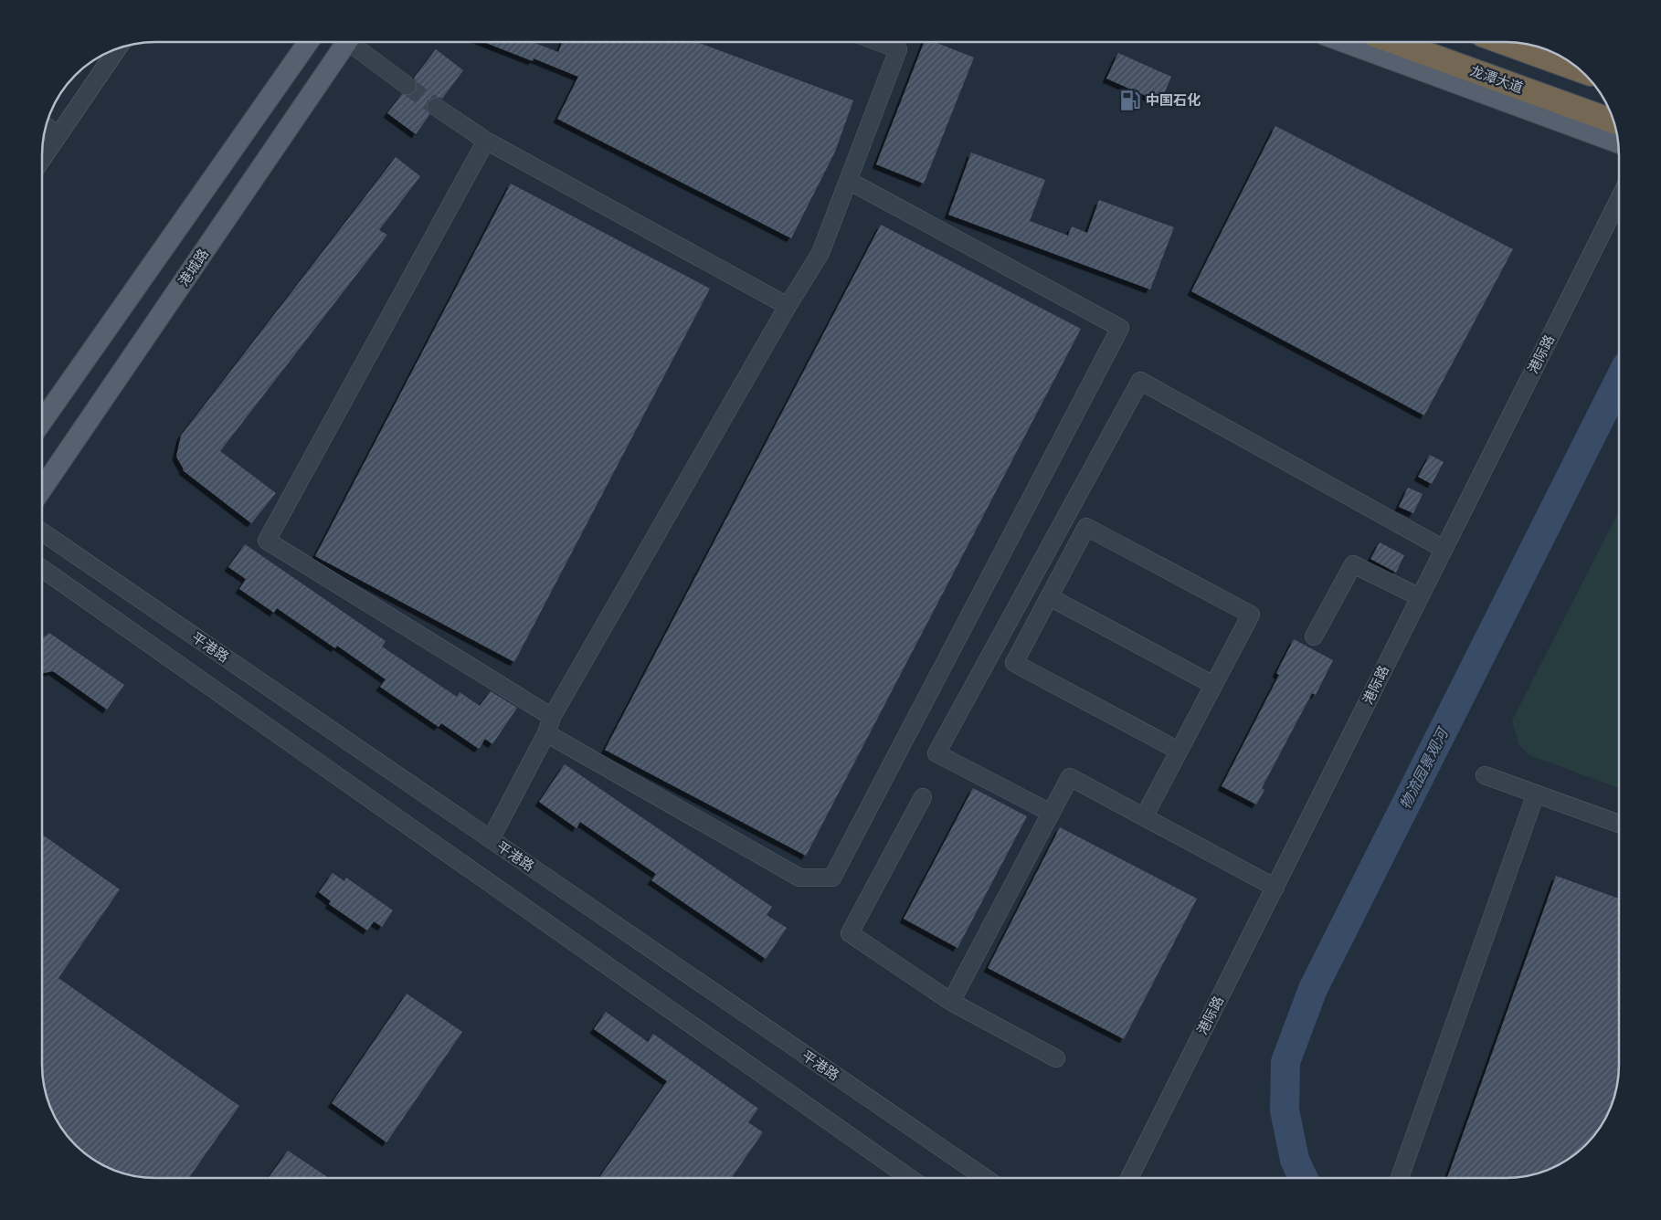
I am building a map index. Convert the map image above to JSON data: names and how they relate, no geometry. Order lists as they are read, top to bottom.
{
  "streets": {
    "highway": ["龙潭大道"],
    "main road": ["港城路"],
    "street": ["港际路", "平港路"]
  },
  "water": ["物流园景观河"],
  "places": {
    "fuel station": ["中国石化"]
  }
}
